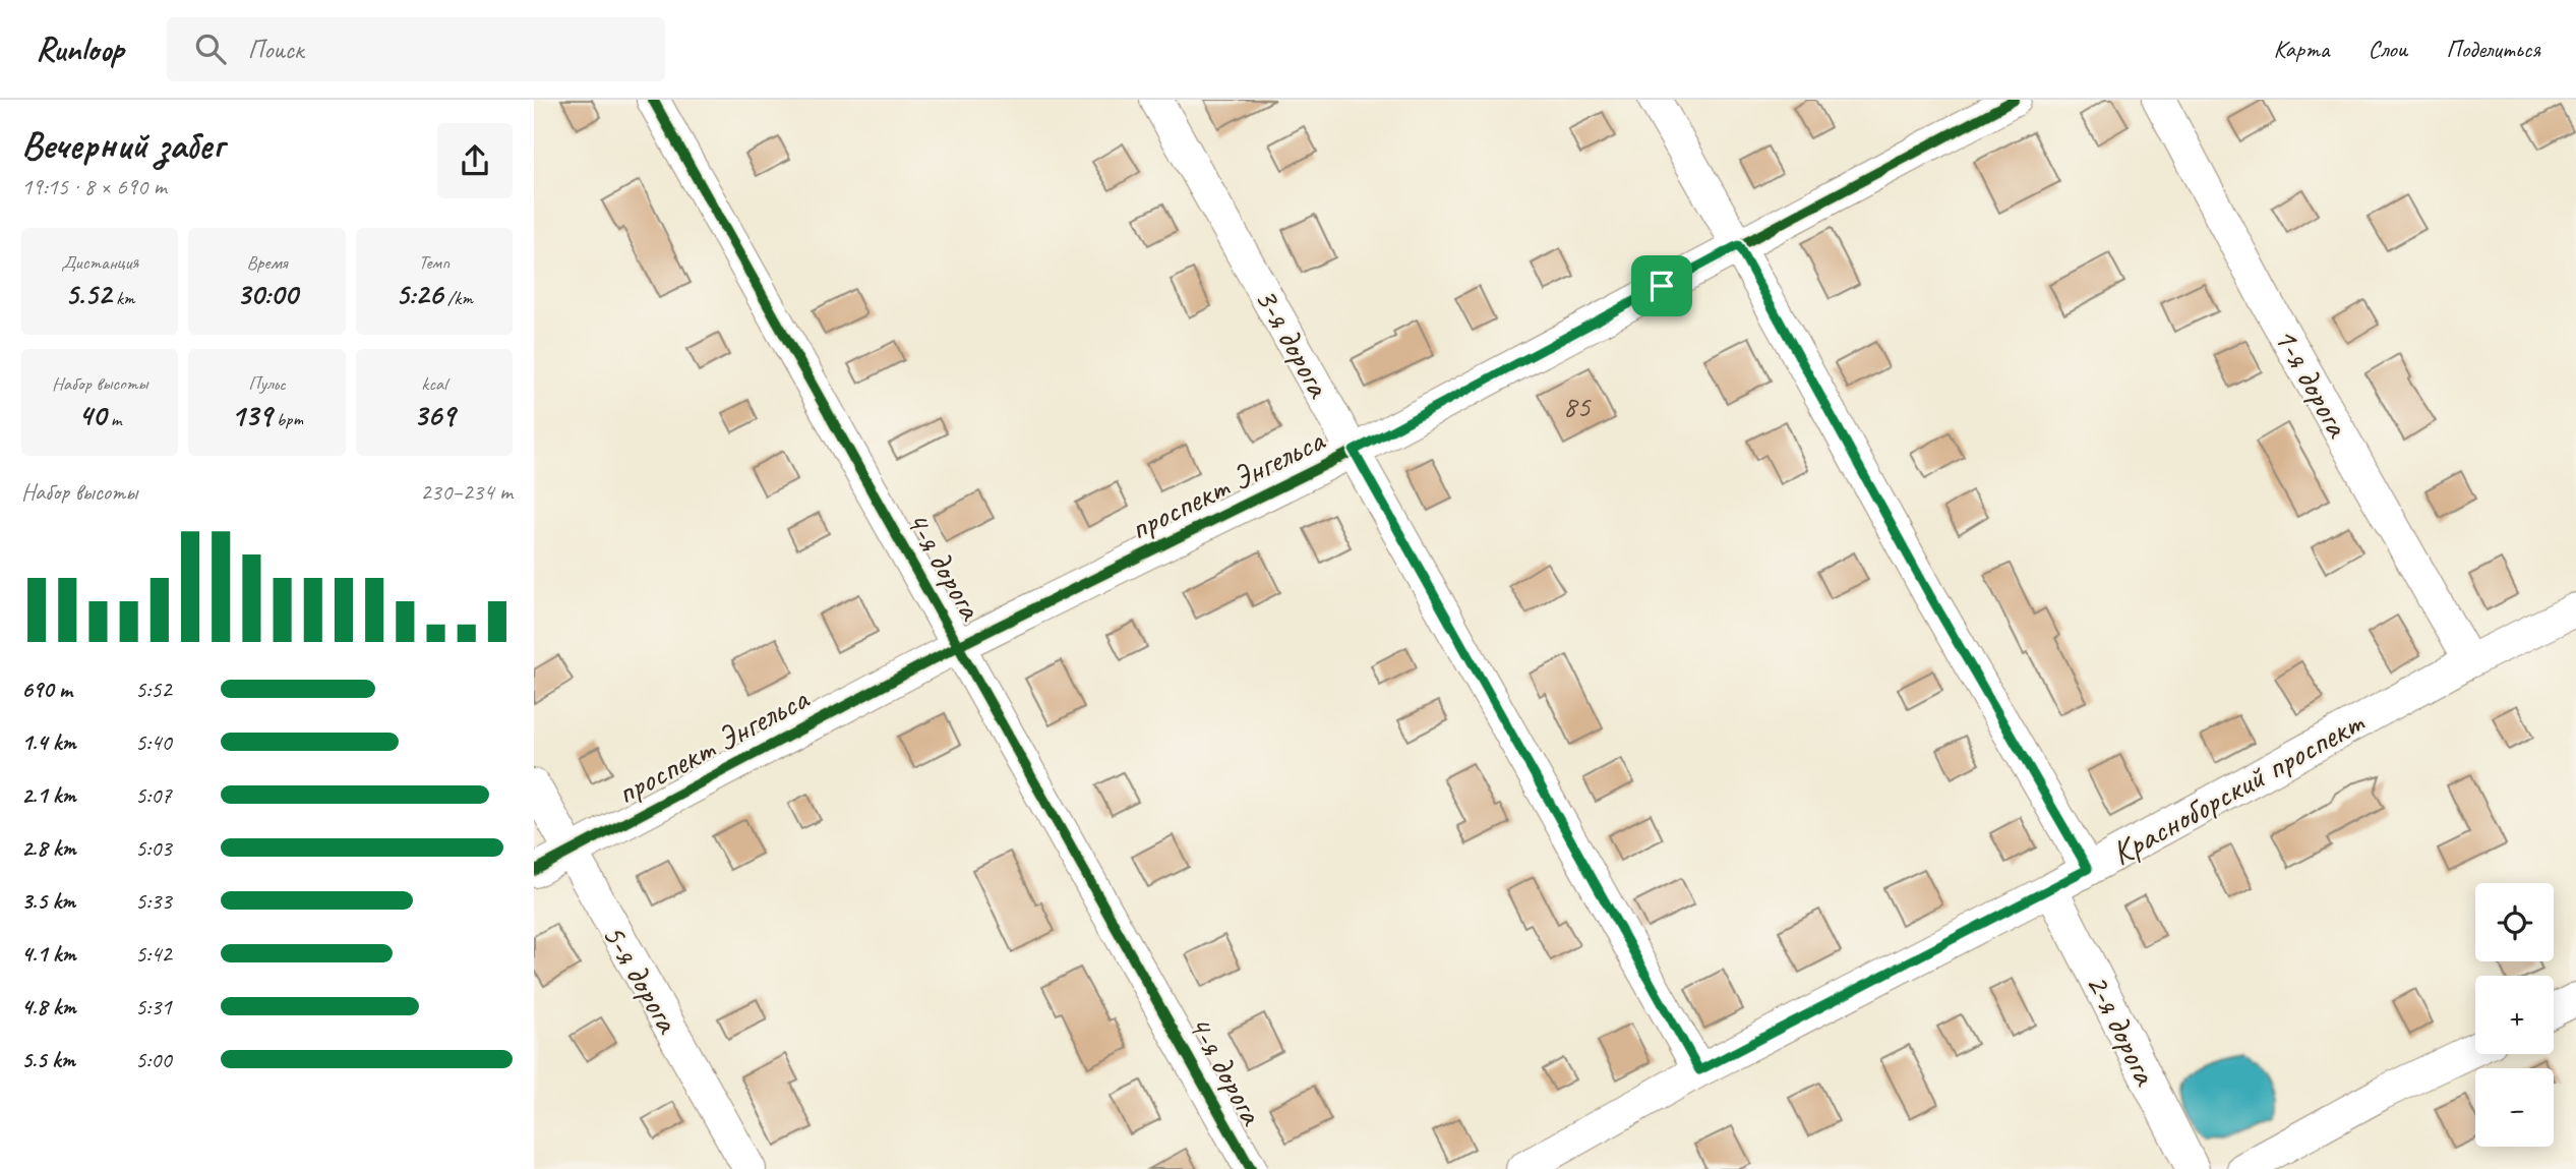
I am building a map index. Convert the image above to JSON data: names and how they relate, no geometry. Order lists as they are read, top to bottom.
{
  "streets": {
    "street": [
      "3-я дорога",
      "1-я дорога",
      "проспект Энгельса",
      "4-я дорога",
      "Красноборский проспект",
      "5-я дорога",
      "2-я дорога"
    ]
  },
  "crossings": [
    ["3-я дорога", "проспект Энгельса"],
    ["3-я дорога", "Красноборский проспект"],
    ["1-я дорога", "Красноборский проспект"],
    ["проспект Энгельса", "4-я дорога"],
    ["проспект Энгельса", "5-я дорога"],
    ["Красноборский проспект", "2-я дорога"]
  ],
  "house_numbers": ["85"],
  "page": {
    "header": "Runloop",
    "search": "Поиск",
    "nav": ["Карта", "Слои", "Поделиться"],
    "heading": ["Вечерний забег", "19:15 · 8 × 690 m"],
    "stats": [
      ["Дистанция", "5.52 km"],
      ["Время", "30:00"],
      ["Темп", "5:26 /km"],
      ["Набор высоты", "40 m"],
      ["Пульс", "139 bpm"],
      ["kcal", "369"]
    ],
    "chart": ["Набор высоты", "230–234 m"],
    "list": [
      {
        "name": "690 m",
        "note": "5:52"
      },
      {
        "name": "1.4 km",
        "note": "5:40"
      },
      {
        "name": "2.1 km",
        "note": "5:07"
      },
      {
        "name": "2.8 km",
        "note": "5:03"
      },
      {
        "name": "3.5 km",
        "note": "5:33"
      },
      {
        "name": "4.1 km",
        "note": "5:42"
      },
      {
        "name": "4.8 km",
        "note": "5:31"
      },
      {
        "name": "5.5 km",
        "note": "5:00"
      }
    ],
    "map_buttons": ["+", "−"]
  }
}
